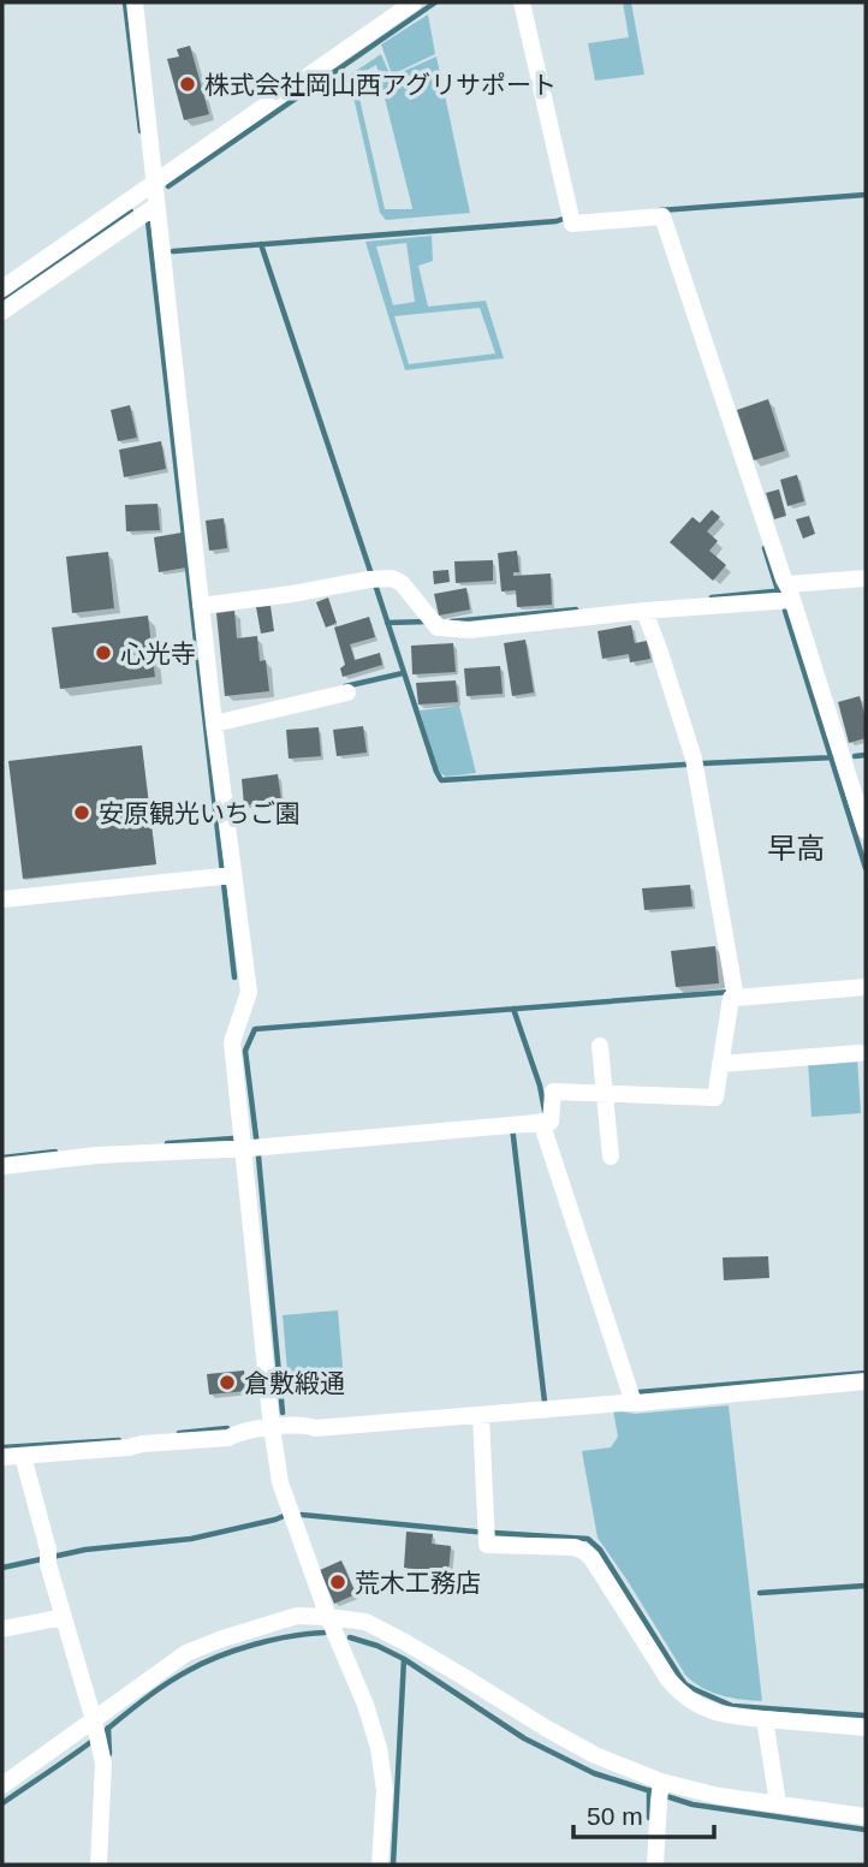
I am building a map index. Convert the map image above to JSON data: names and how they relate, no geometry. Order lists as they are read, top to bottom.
{
  "districts": ["早高"],
  "places": [
    "株式会社岡山西アグリサポート",
    "心光寺",
    "安原観光いちご園",
    "倉敷緞通",
    "荒木工務店"
  ],
  "scale_bar": "50 m"
}
